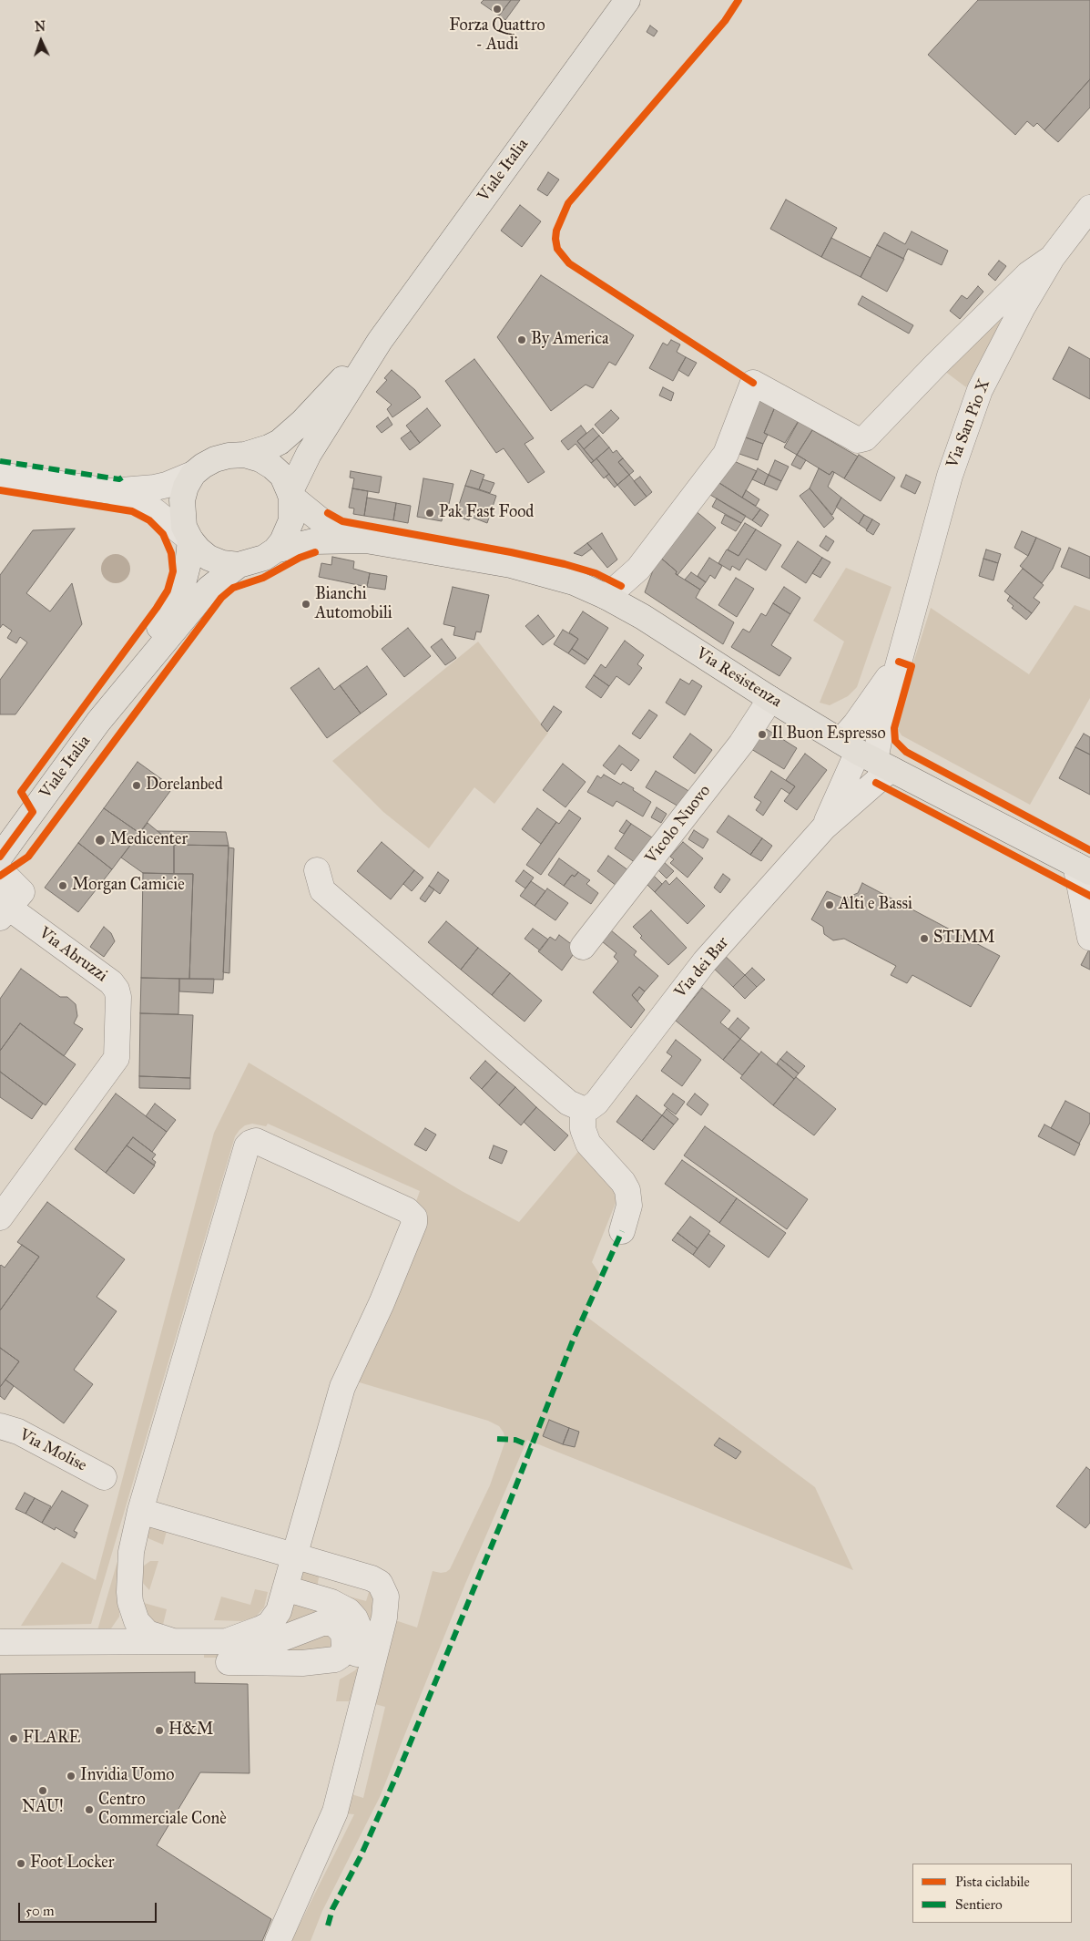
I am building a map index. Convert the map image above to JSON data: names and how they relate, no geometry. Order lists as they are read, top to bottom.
{
  "streets": {
    "main road": ["Viale Italia", "Via Resistenza"],
    "street": [
      "Via San Pio X",
      "Vicolo Nuovo",
      "Via Abruzzi",
      "Via dei Bar",
      "Via Molise"
    ]
  },
  "crossings": [
    ["Via San Pio X", "Via Resistenza"],
    ["Via San Pio X", "Via dei Bar"],
    ["Via Resistenza", "Vicolo Nuovo"],
    ["Via Resistenza", "Via dei Bar"]
  ],
  "places": [
    "Forza Quattro - Audi",
    "By America",
    "Pak Fast Food",
    "Bianchi Automobili",
    "Il Buon Espresso",
    "Dorelanbed",
    "Medicenter",
    "Morgan Camicie",
    "Alti e Bassi",
    "STIMM",
    "H&M",
    "FLARE",
    "Invidia Uomo",
    "NAU!",
    "Centro Commerciale Conè",
    "Foot Locker"
  ],
  "legend": ["Pista ciclabile", "Sentiero"],
  "scale_bar": "50 m",
  "north": "top"
}
